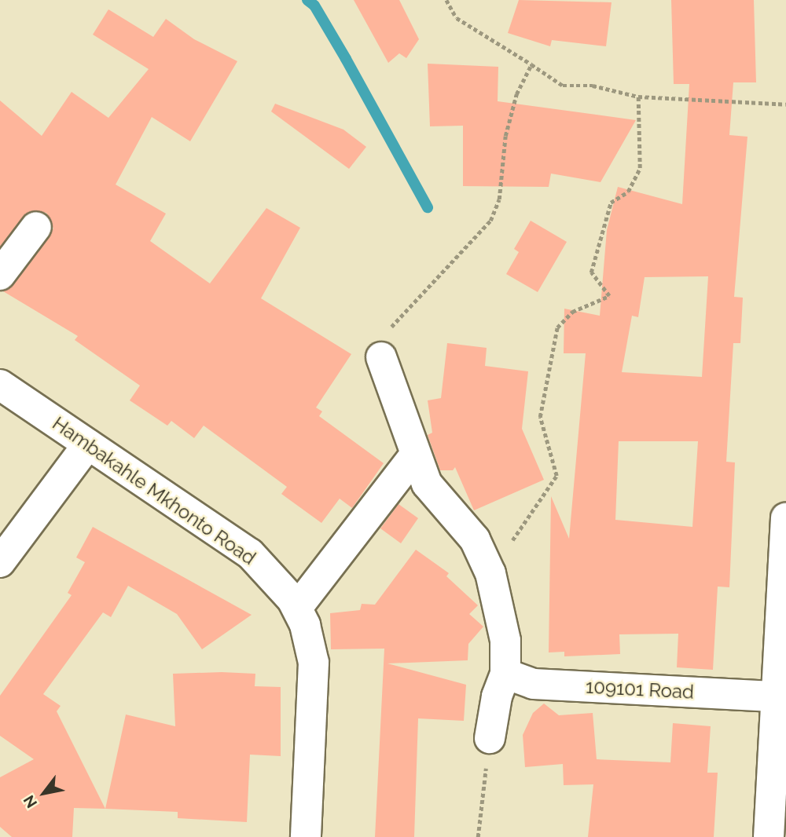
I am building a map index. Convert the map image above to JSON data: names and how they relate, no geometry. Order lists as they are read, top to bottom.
{
  "streets": {
    "street": ["Hambakahle Mkhonto Road", "109101 Road"]
  },
  "north": "bottom left"
}
